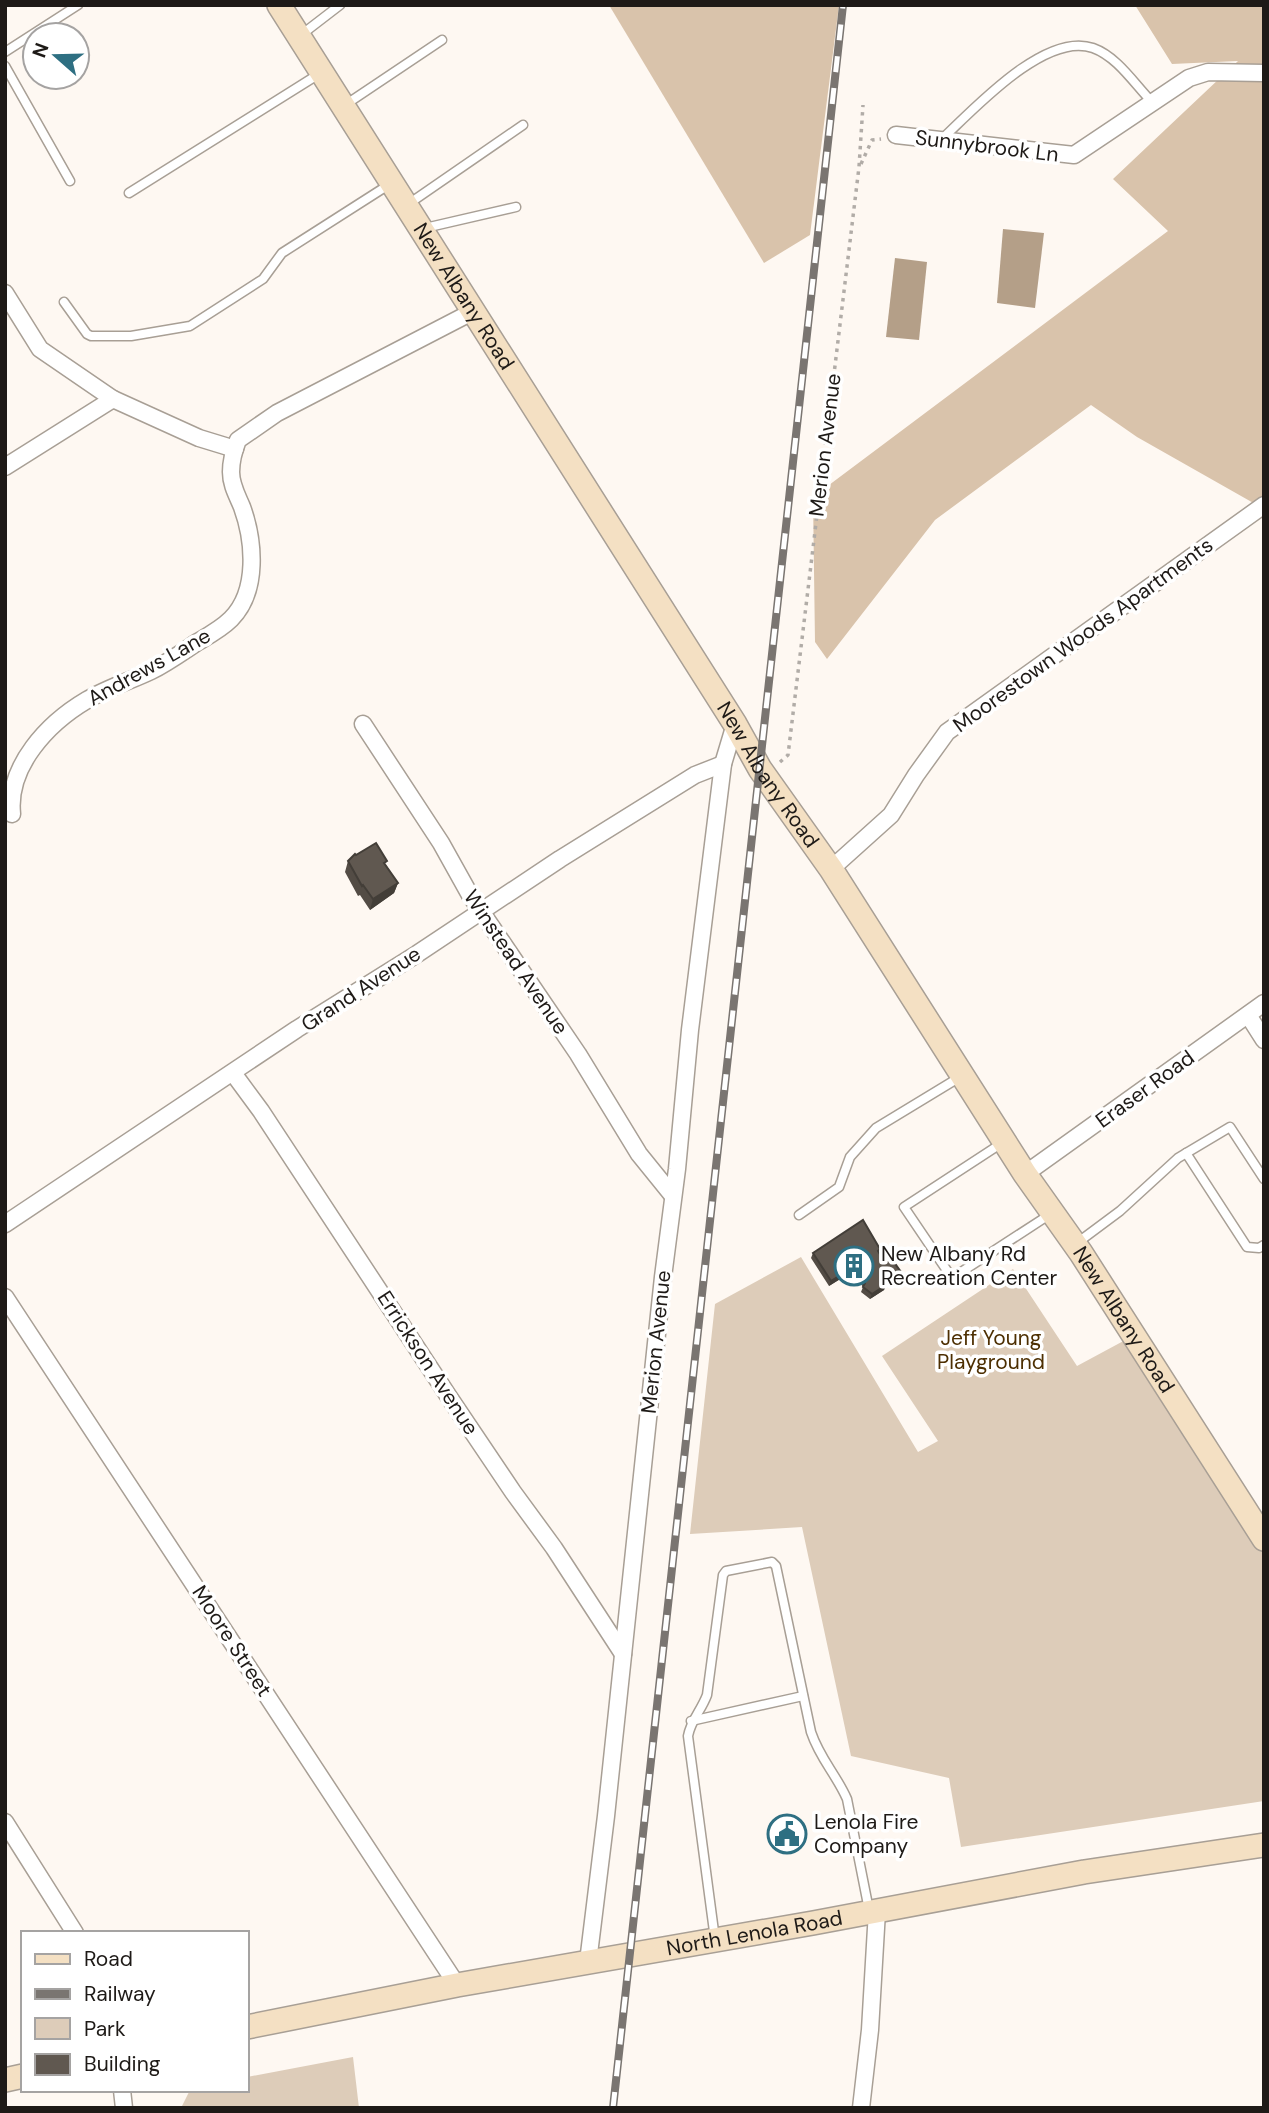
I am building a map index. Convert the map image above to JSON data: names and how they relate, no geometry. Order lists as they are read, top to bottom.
{
  "streets": {
    "main road": ["New Albany Road", "North Lenola Road"],
    "street": [
      "Sunnybrook Ln",
      "Merion Avenue",
      "Moorestown Woods Apartments",
      "Andrews Lane",
      "Winstead Avenue",
      "Grand Avenue",
      "Eraser Road",
      "Errickson Avenue",
      "Moore Street"
    ]
  },
  "crossings": [
    ["New Albany Road", "Merion Avenue"],
    ["New Albany Road", "Moorestown Woods Apartments"],
    ["New Albany Road", "Eraser Road"],
    ["Merion Avenue", "Winstead Avenue"],
    ["Merion Avenue", "Grand Avenue"],
    ["Merion Avenue", "Errickson Avenue"],
    ["Merion Avenue", "North Lenola Road"],
    ["Winstead Avenue", "Grand Avenue"],
    ["Grand Avenue", "Errickson Avenue"],
    ["Moore Street", "North Lenola Road"]
  ],
  "parks": ["Jeff Young Playground"],
  "places": {
    "building": ["New Albany Rd Recreation Center"],
    "public building": ["Lenola Fire Company"]
  },
  "legend": [
    "Road",
    "Railway",
    "Park",
    "Building"
  ],
  "north": "left"
}
